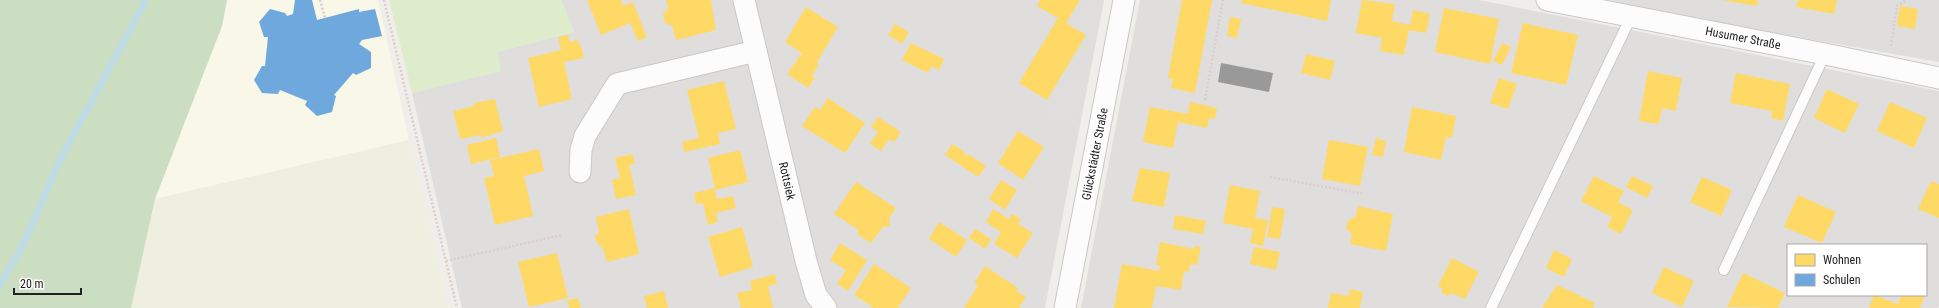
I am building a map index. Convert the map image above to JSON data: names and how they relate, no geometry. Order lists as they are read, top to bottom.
{
  "streets": {
    "street": ["Husumer Straße", "Glückstädter Straße", "Rottsiek"]
  },
  "legend": ["Wohnen", "Schulen"],
  "scale_bar": "20 m"
}
